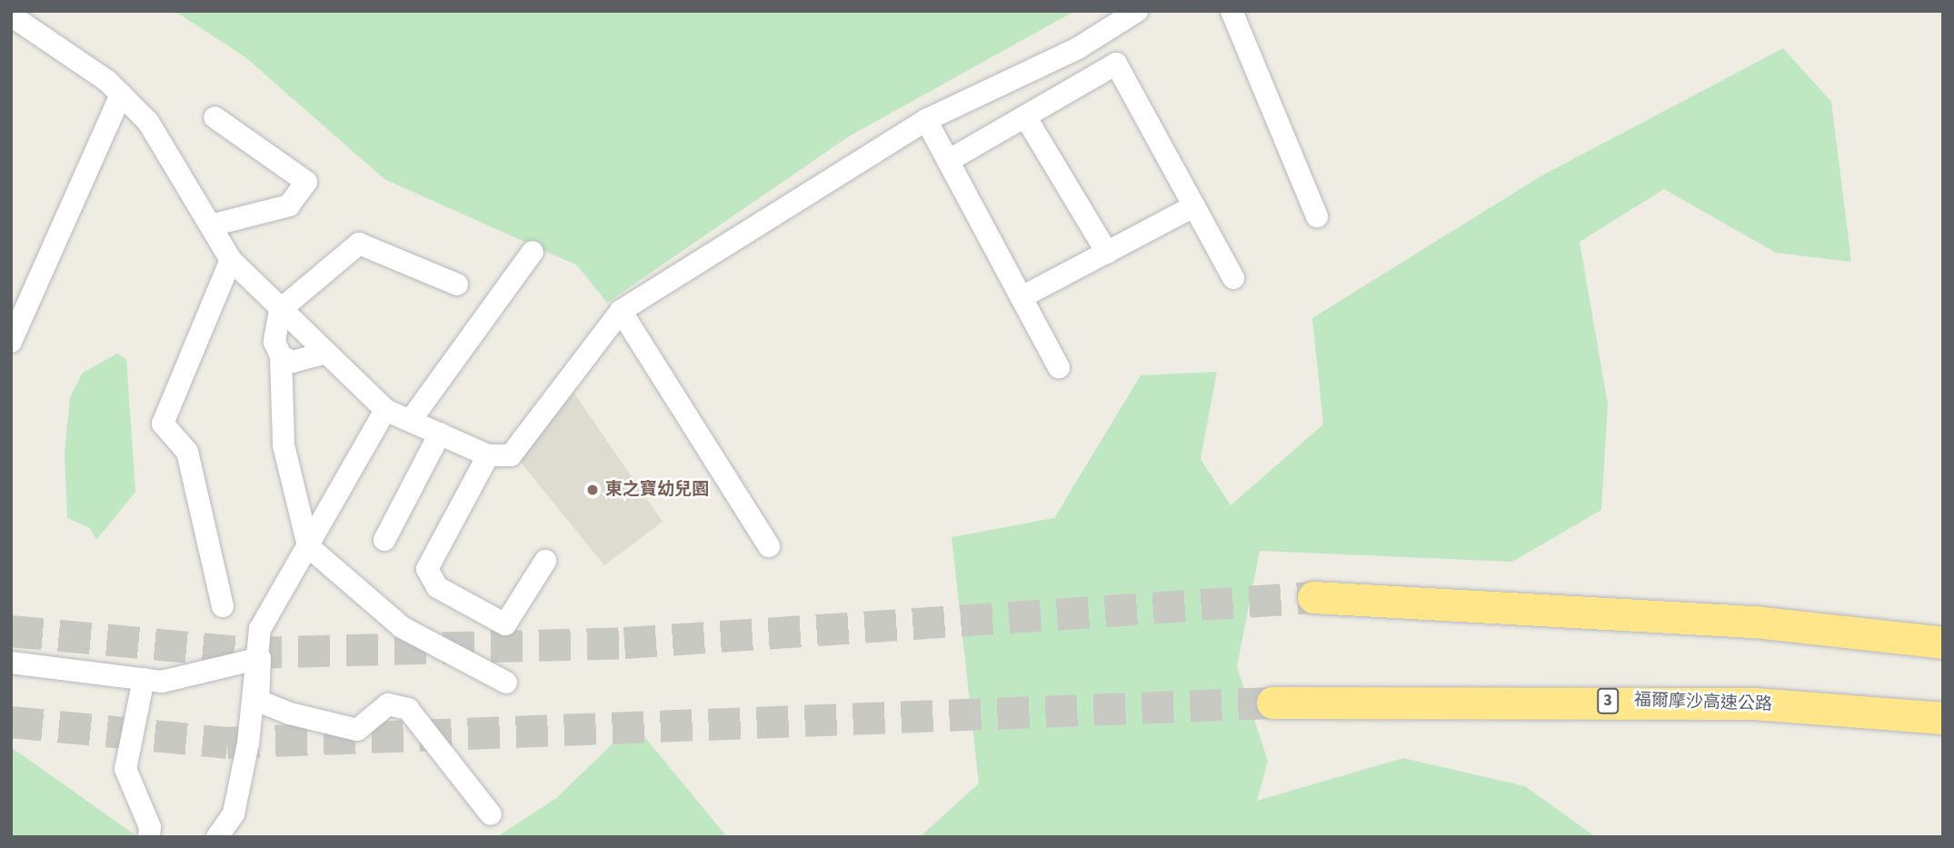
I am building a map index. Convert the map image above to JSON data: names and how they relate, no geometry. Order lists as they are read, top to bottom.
{
  "streets": {
    "highway": ["3", "福爾摩沙高速公路"]
  },
  "places": ["東之寶幼兒園"]
}
